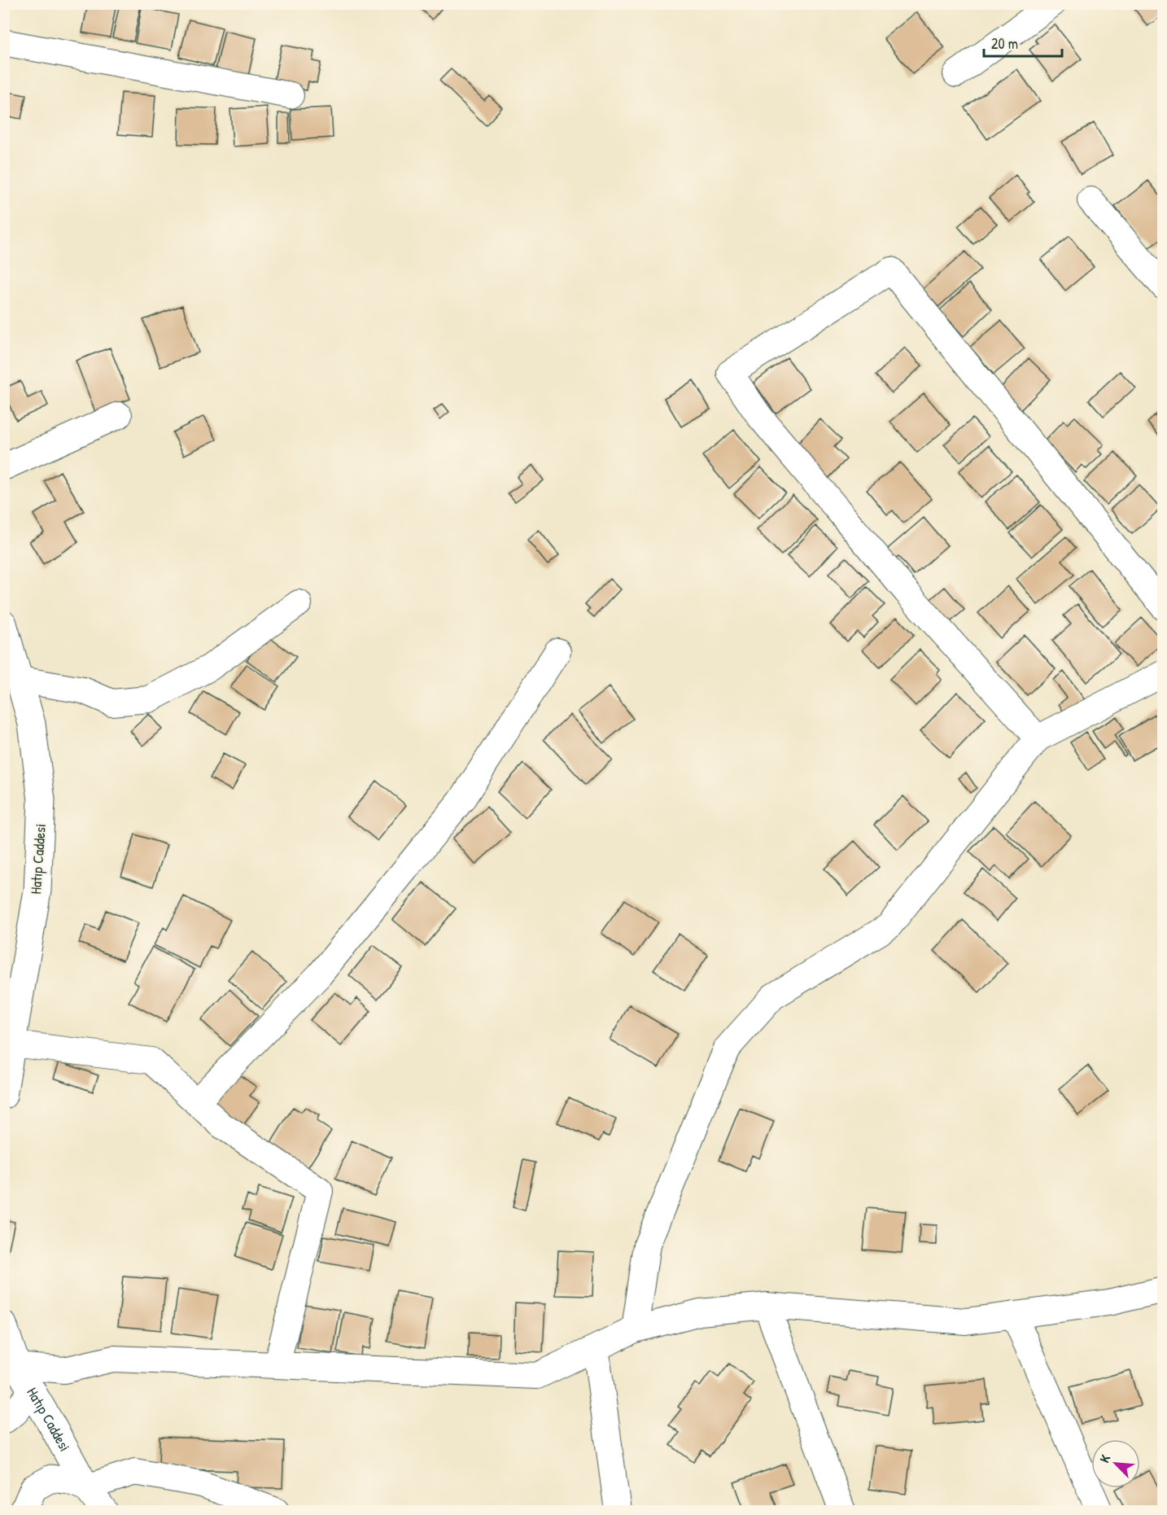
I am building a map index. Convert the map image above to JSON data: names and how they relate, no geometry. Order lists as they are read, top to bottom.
{
  "streets": {
    "main road": ["Hatıp Caddesi"]
  },
  "scale_bar": "20 m",
  "north": "top left"
}
